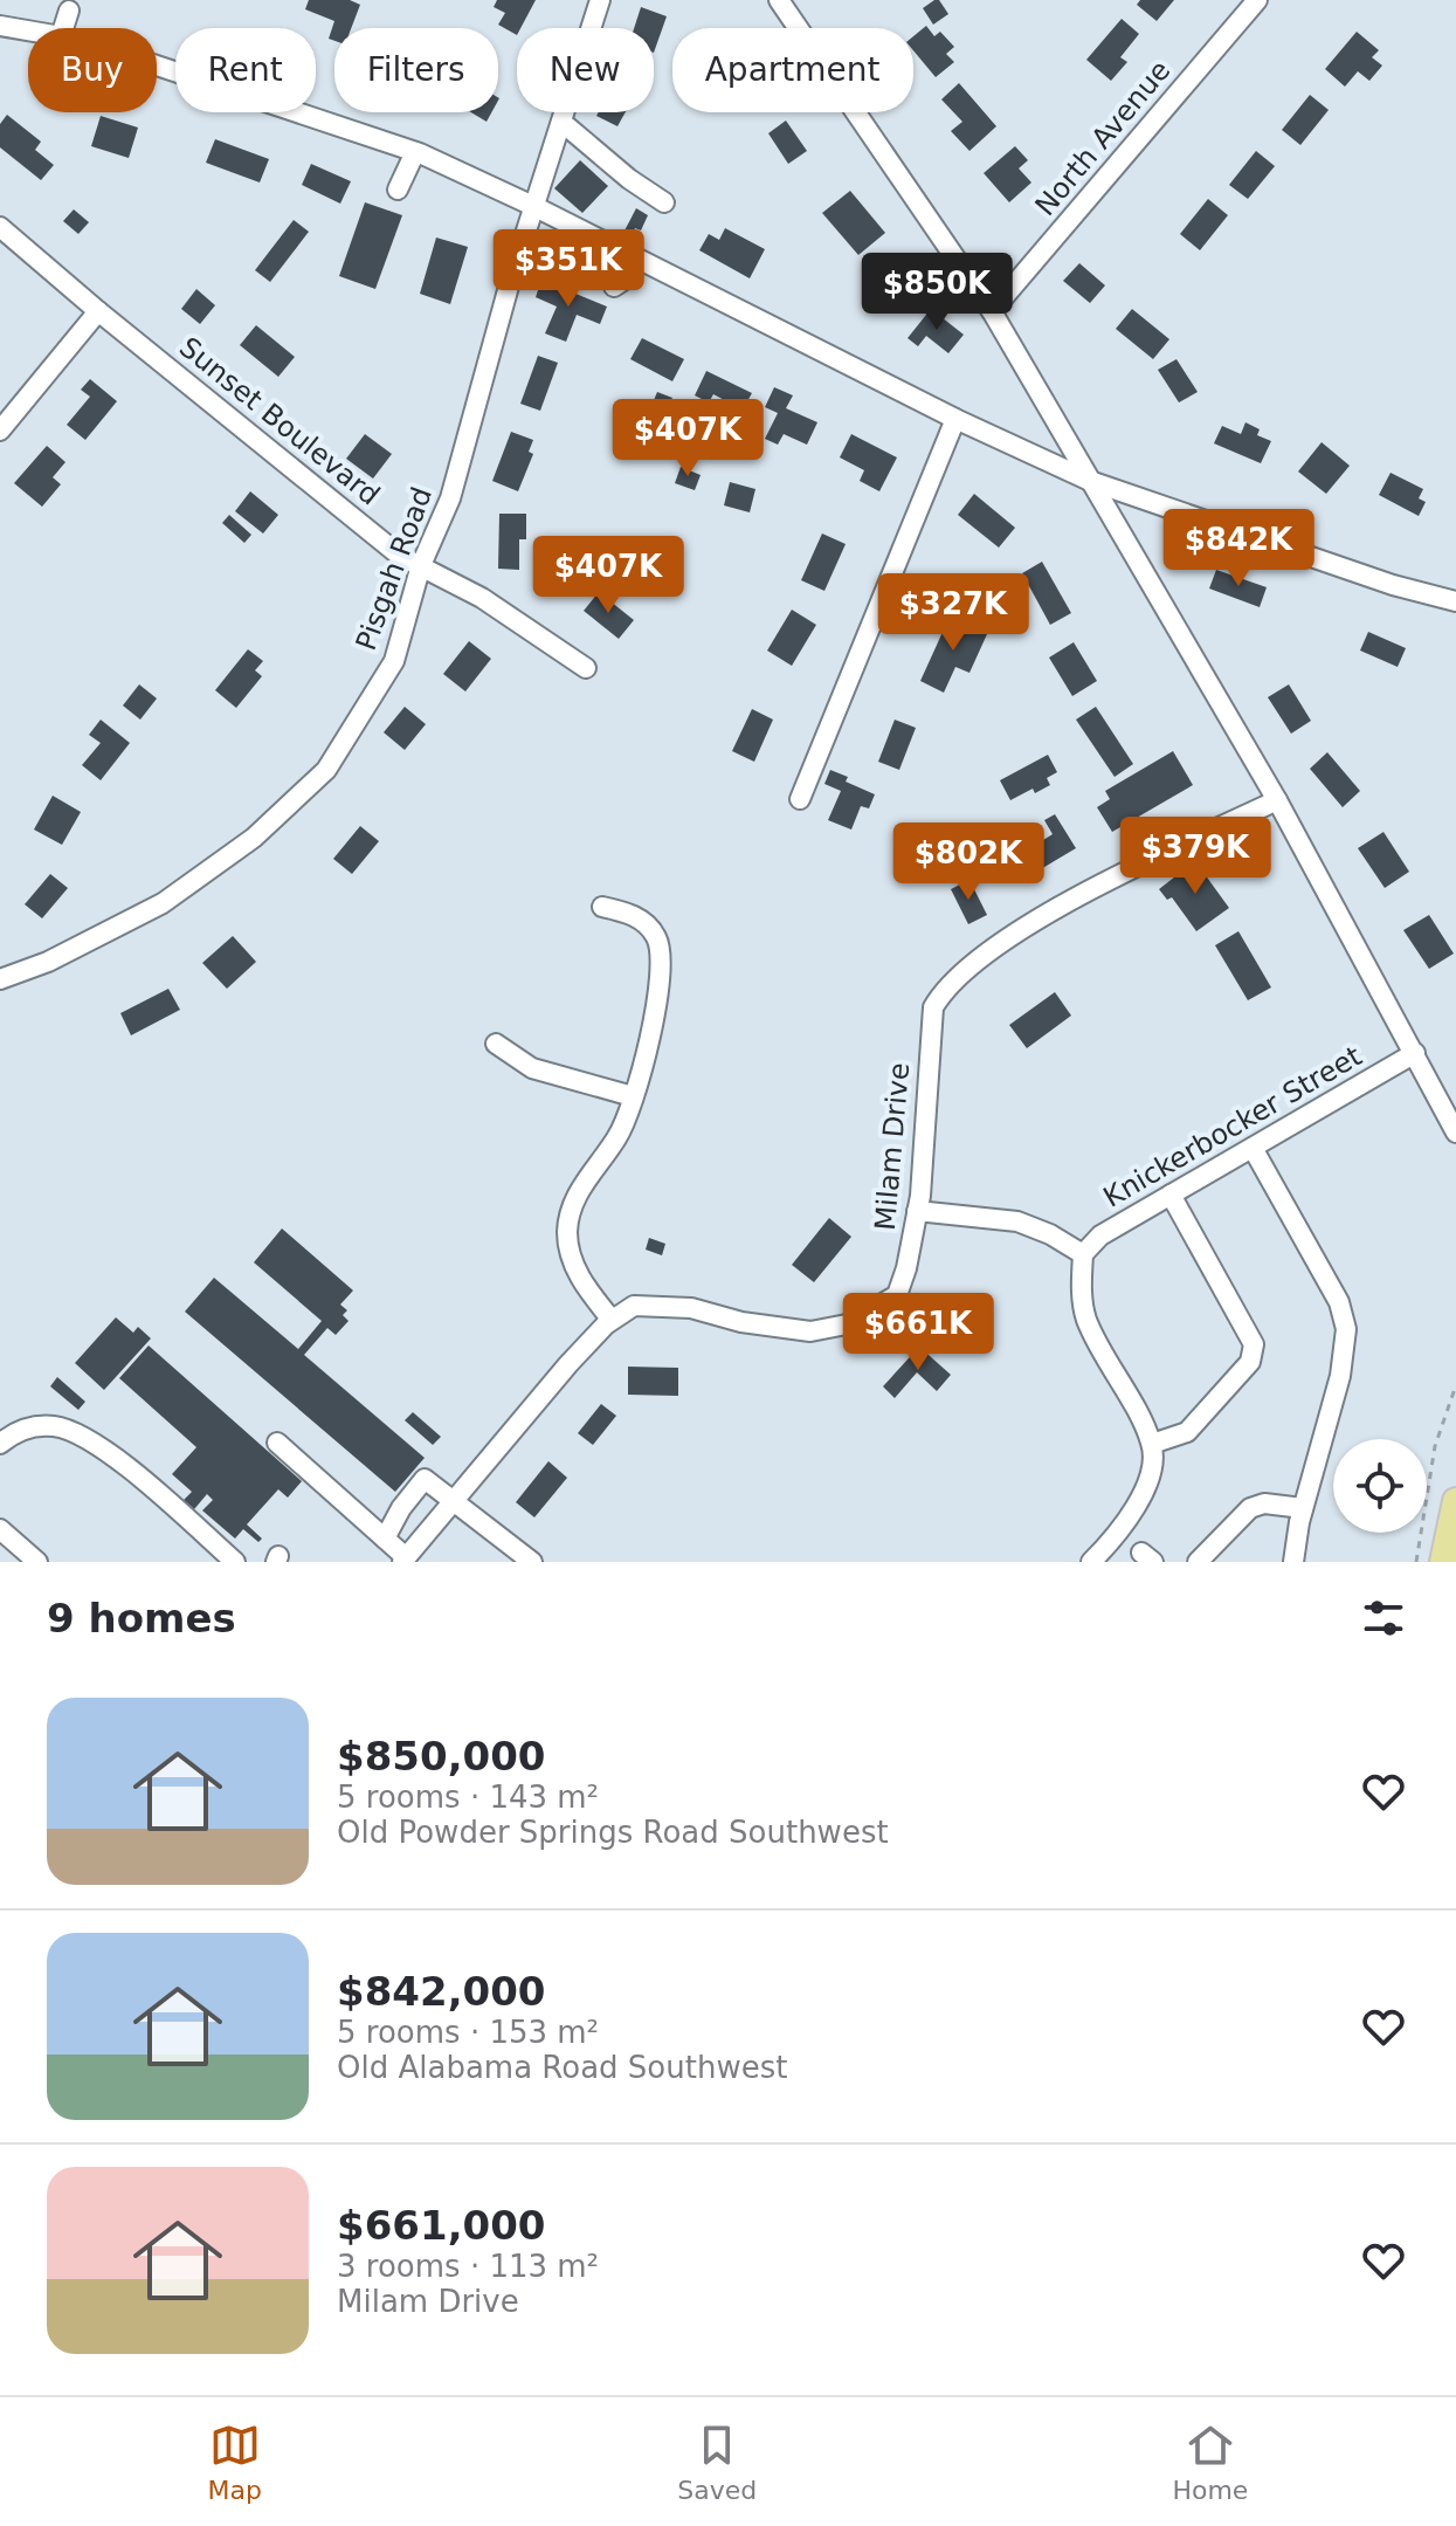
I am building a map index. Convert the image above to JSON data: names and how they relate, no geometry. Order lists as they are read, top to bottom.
{
  "streets": {
    "street": [
      "North Avenue",
      "Sunset Boulevard",
      "Pisgah Road",
      "Knickerbocker Street",
      "Milam Drive"
    ]
  },
  "crossings": [
    ["Sunset Boulevard", "Pisgah Road"]
  ],
  "page": {
    "chip": [
      "Buy",
      "Rent",
      "Filters",
      "New",
      "Apartment"
    ],
    "price": [
      "$351K",
      "$850K",
      "$407K",
      "$842K",
      "$407K",
      "$327K",
      "$379K",
      "$802K",
      "$661K"
    ],
    "heading": "9 homes",
    "list": [
      {
        "name": "$850,000",
        "note": "5 rooms · 143 m² · Old Powder Springs Road Southwest"
      },
      {
        "name": "$842,000",
        "note": "5 rooms · 153 m² · Old Alabama Road Southwest"
      },
      {
        "name": "$661,000",
        "note": "3 rooms · 113 m² · Milam Drive"
      }
    ],
    "tabs": ["Map", "Saved", "Home"]
  }
}
